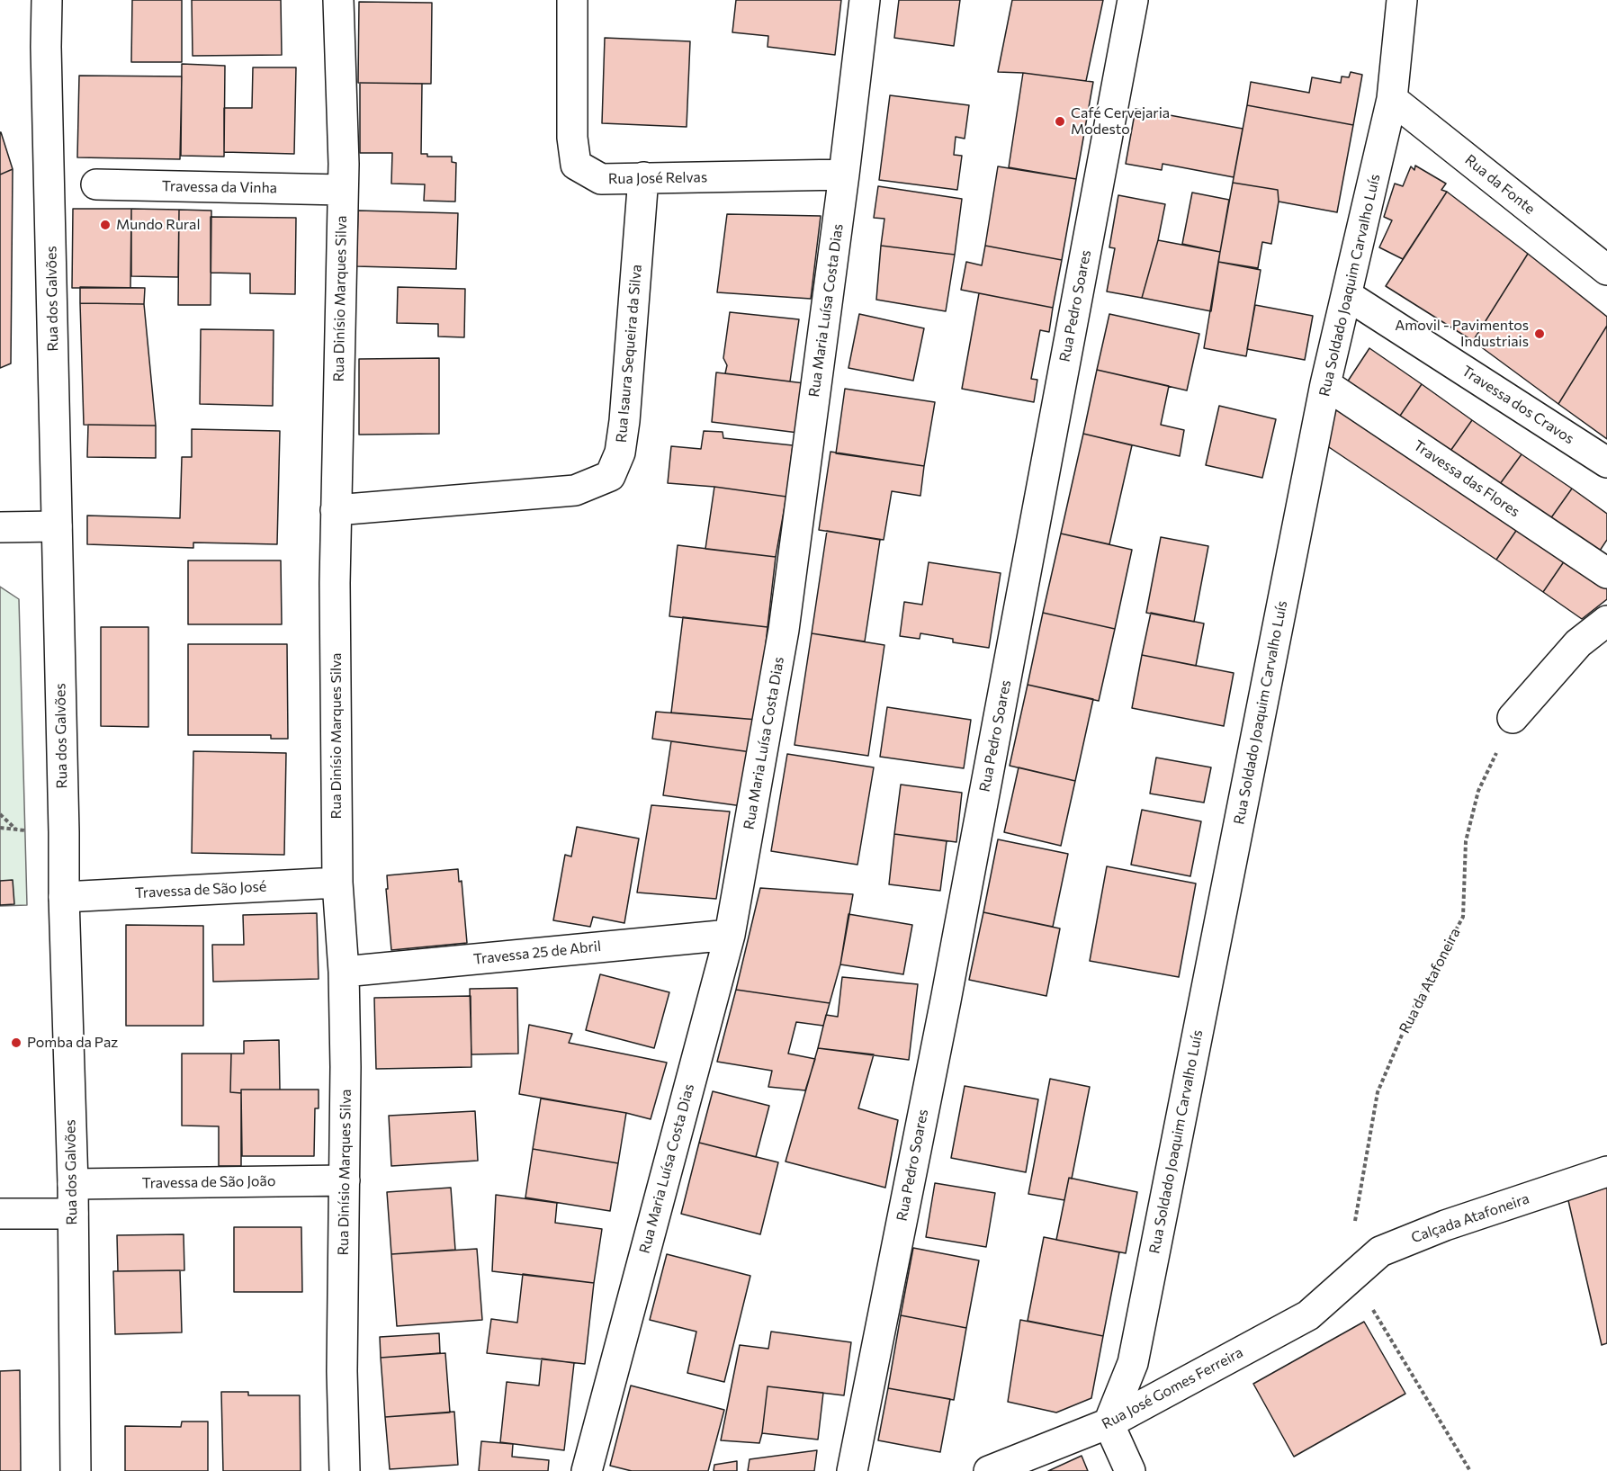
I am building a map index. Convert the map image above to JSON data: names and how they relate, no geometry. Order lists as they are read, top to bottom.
{
  "streets": {
    "street": [
      "Rua José Relvas",
      "Rua da Fonte",
      "Travessa da Vinha",
      "Rua Soldado Joaquim Carvalho Luís",
      "Rua dos Galvões",
      "Rua Dinísio Marques Silva",
      "Rua Pedro Soares",
      "Rua Maria Luísa Costa Dias",
      "Rua Isaura Sequeira da Silva",
      "Travessa dos Cravos",
      "Travessa das Flores",
      "Travessa de São José",
      "Travessa 25 de Abril",
      "Travessa de São João",
      "Calçada Atafoneira",
      "Rua José Gomes Ferreira"
    ],
    "path": ["Rua da Atafoneira"]
  },
  "crossings": [
    ["Rua José Relvas", "Rua Maria Luísa Costa Dias"],
    ["Rua José Relvas", "Rua Isaura Sequeira da Silva"],
    ["Rua da Fonte", "Rua Soldado Joaquim Carvalho Luís"],
    ["Travessa da Vinha", "Rua Dinísio Marques Silva"],
    ["Rua Soldado Joaquim Carvalho Luís", "Travessa dos Cravos"],
    ["Rua Soldado Joaquim Carvalho Luís", "Travessa das Flores"],
    ["Rua Soldado Joaquim Carvalho Luís", "Rua José Gomes Ferreira"],
    ["Rua dos Galvões", "Travessa de São José"],
    ["Rua dos Galvões", "Travessa de São João"],
    ["Rua Dinísio Marques Silva", "Rua Isaura Sequeira da Silva"],
    ["Rua Dinísio Marques Silva", "Travessa de São José"],
    ["Rua Dinísio Marques Silva", "Travessa 25 de Abril"],
    ["Rua Dinísio Marques Silva", "Travessa de São João"],
    ["Rua Maria Luísa Costa Dias", "Travessa 25 de Abril"],
    ["Calçada Atafoneira", "Rua José Gomes Ferreira"]
  ],
  "places": [
    "Café Cervejaria Modesto",
    "Mundo Rural",
    "Amovil - Pavimentos Industriais",
    "Pomba da Paz"
  ]
}
